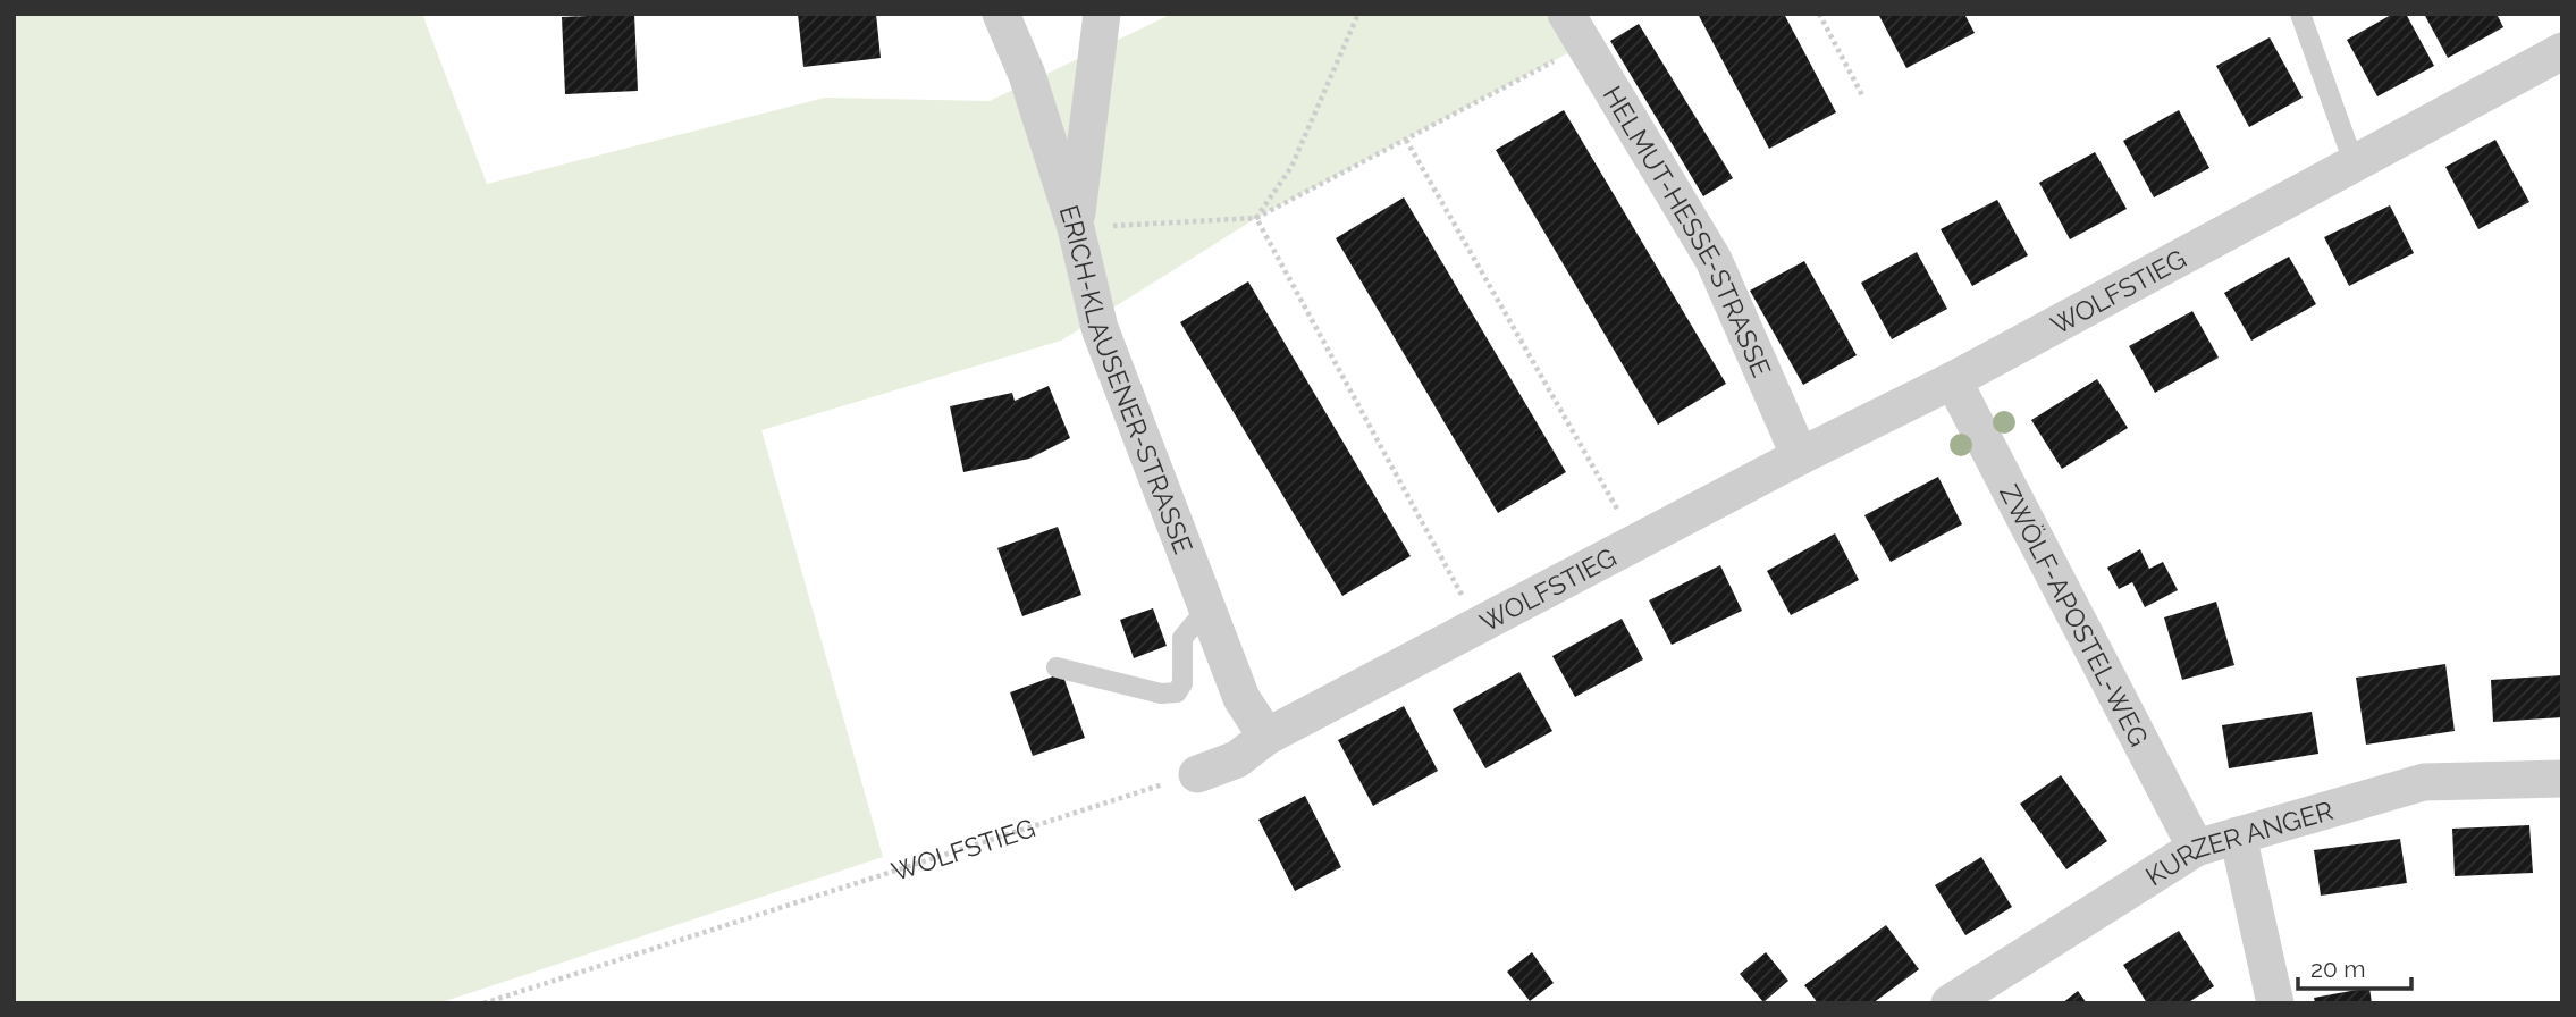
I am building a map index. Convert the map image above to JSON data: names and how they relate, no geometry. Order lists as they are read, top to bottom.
{
  "streets": {
    "street": [
      "HELMUT-HESSE-STRASSE",
      "WOLFSTIEG",
      "ERICH-KLAUSENER-STRASSE",
      "ZWÖLF-APOSTEL-WEG",
      "KURZER ANGER"
    ]
  },
  "crossings": [
    ["HELMUT-HESSE-STRASSE", "WOLFSTIEG"],
    ["WOLFSTIEG", "ERICH-KLAUSENER-STRASSE"],
    ["WOLFSTIEG", "ZWÖLF-APOSTEL-WEG"],
    ["ZWÖLF-APOSTEL-WEG", "KURZER ANGER"]
  ],
  "scale_bar": "20 m"
}
